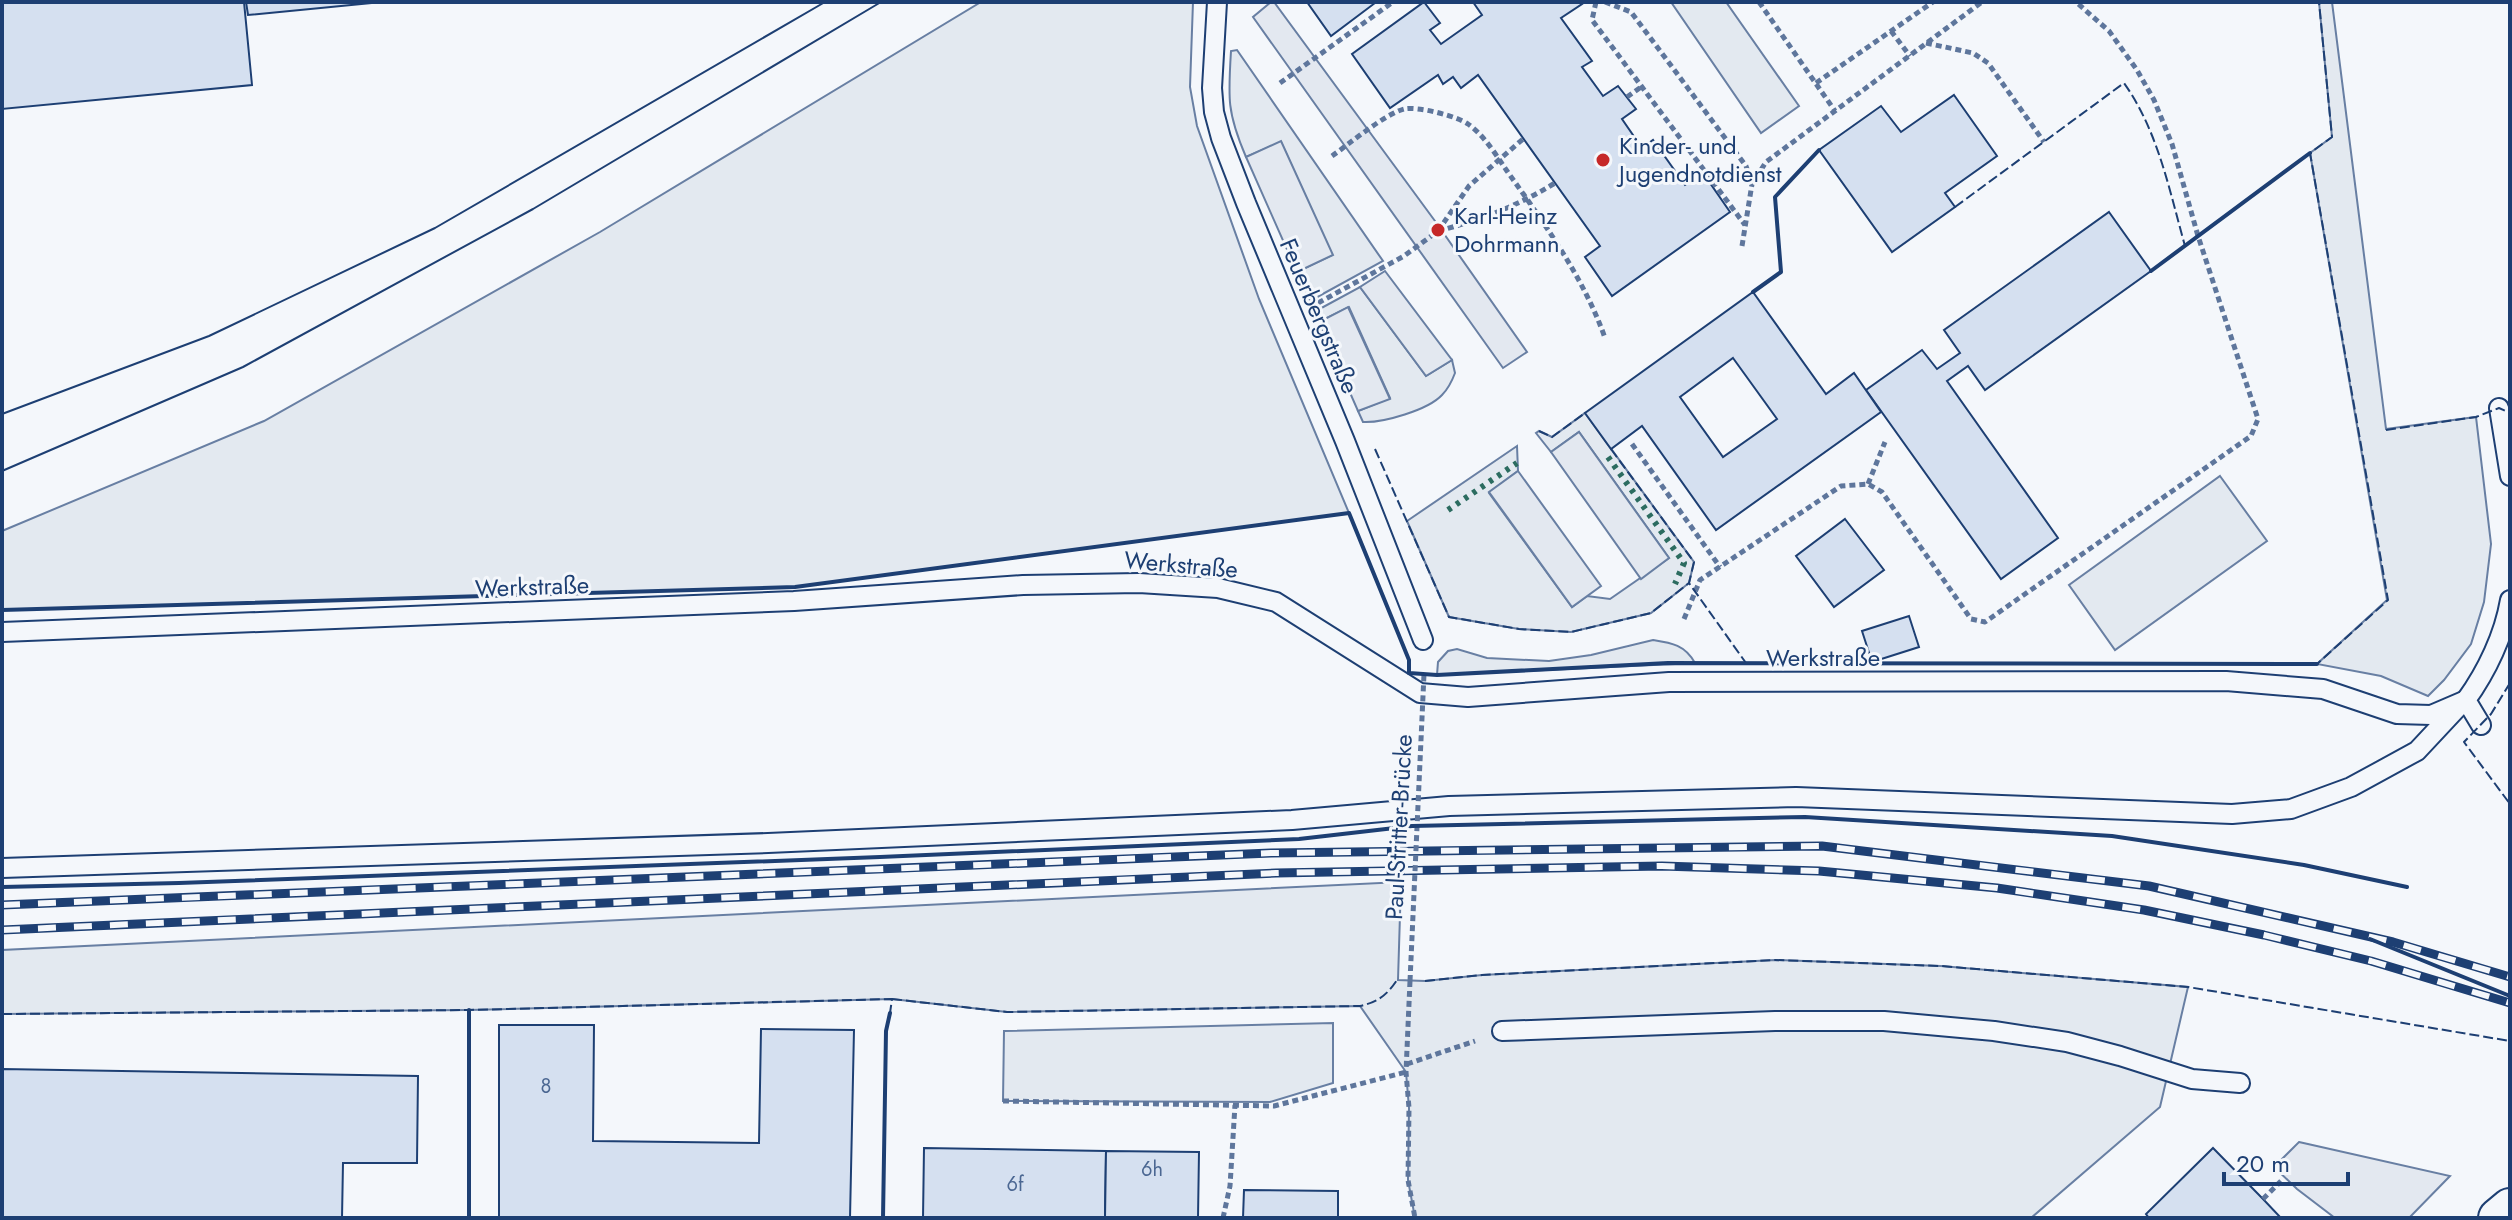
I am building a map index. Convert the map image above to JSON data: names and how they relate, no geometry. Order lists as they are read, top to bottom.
{
  "streets": {
    "lane": ["Feuerbergstraße", "Werkstraße"],
    "path": ["Paul-Stritter-Brücke"]
  },
  "places": ["Kinder- und Jugendnotdienst", "Karl-Heinz Dohrmann"],
  "house_numbers": ["8", "6h", "6f"],
  "scale_bar": "20 m"
}
